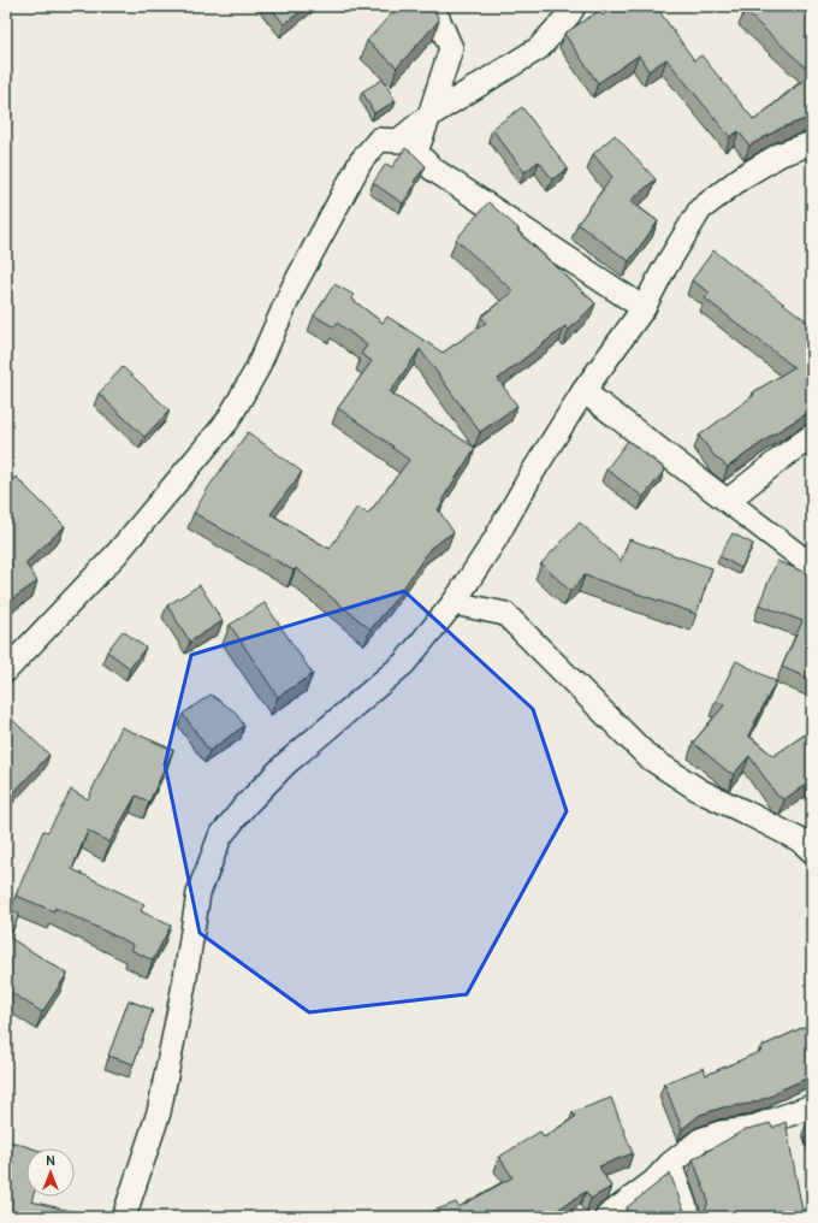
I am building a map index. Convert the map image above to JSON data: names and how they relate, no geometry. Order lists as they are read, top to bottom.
{
  "north": "top"
}
